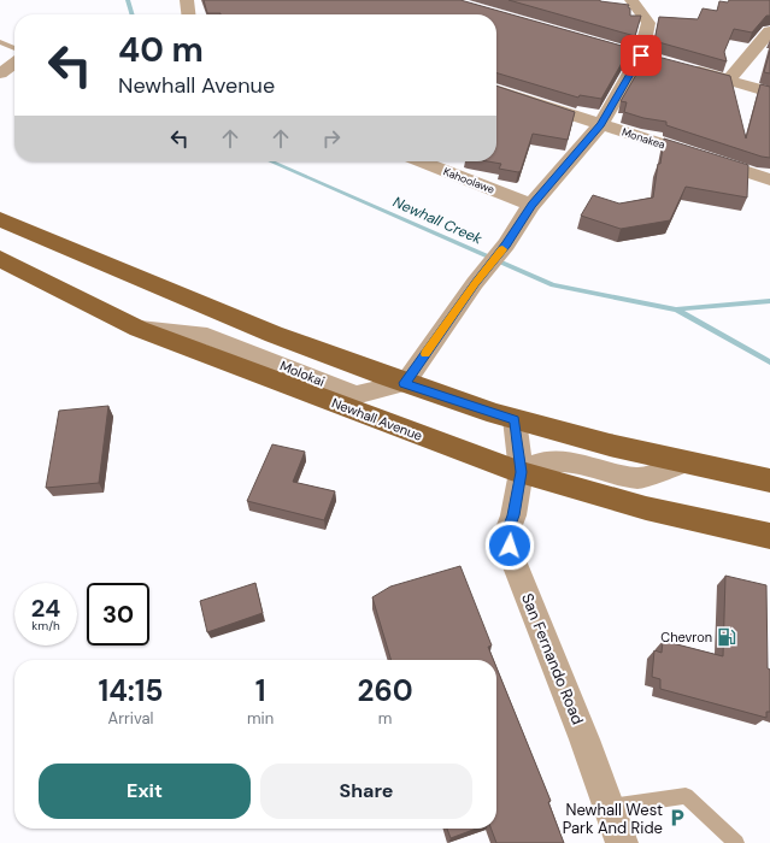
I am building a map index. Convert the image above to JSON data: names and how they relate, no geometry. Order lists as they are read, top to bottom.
{
  "streets": {
    "main road": ["Newhall Avenue"],
    "street": [
      "Monakea",
      "Kahoolawe",
      "Molokai",
      "San Fernando Road"
    ]
  },
  "crossings": [
    ["Molokai", "Newhall Avenue"],
    ["Newhall Avenue", "San Fernando Road"]
  ],
  "water": ["Newhall Creek"],
  "places": {
    "fuel station": ["Chevron"],
    "parking": ["Newhall West Park And Ride"]
  },
  "page": {
    "turn": ["40 m", "Newhall Avenue"],
    "speed": "24 km/h",
    "limit": "30",
    "eta": [
      "14:15",
      "Arrival",
      "1",
      "min",
      "260",
      "m"
    ],
    "buttons": ["Exit", "Share"]
  }
}
